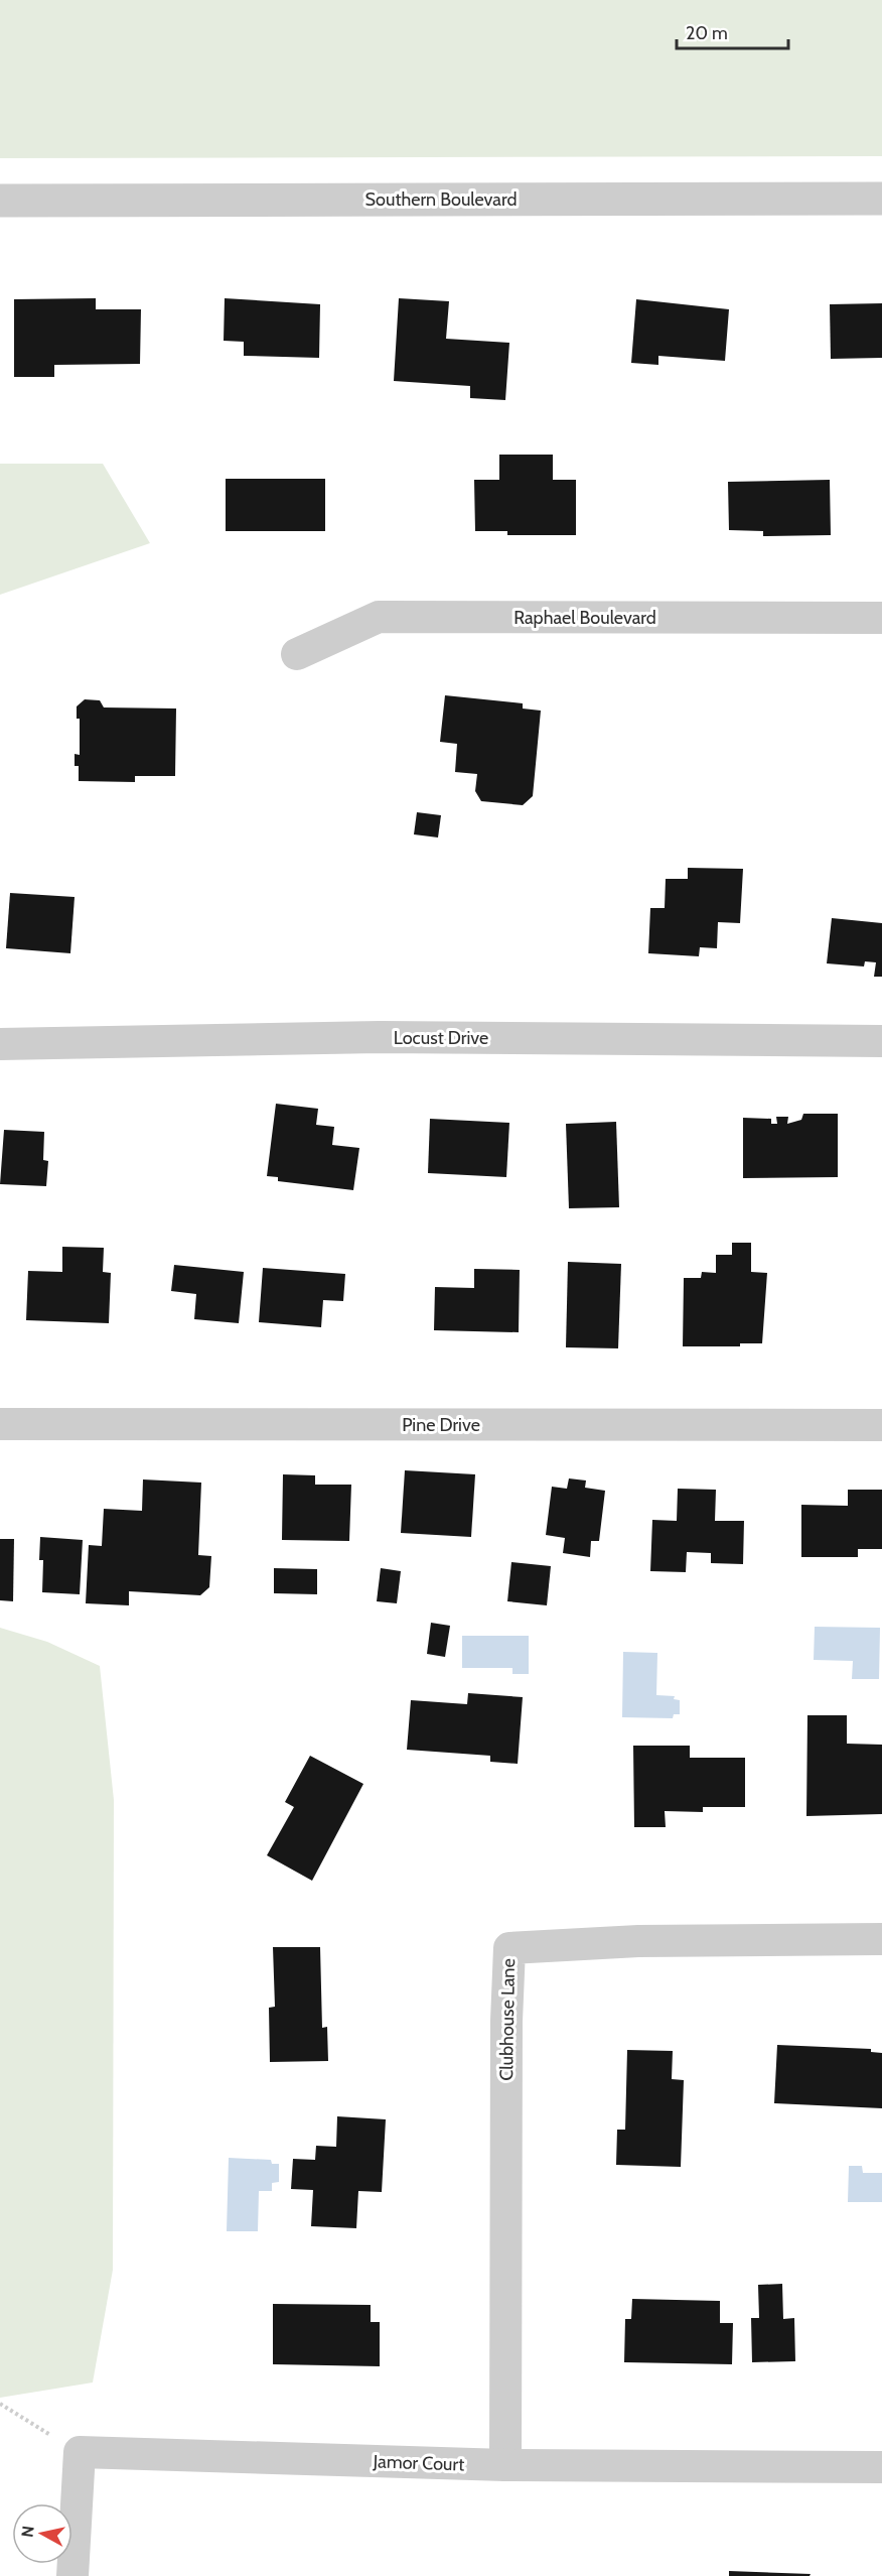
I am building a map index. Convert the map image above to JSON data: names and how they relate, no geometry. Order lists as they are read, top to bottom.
{
  "streets": {
    "street": [
      "Southern Boulevard",
      "Raphael Boulevard",
      "Locust Drive",
      "Pine Drive",
      "Clubhouse Lane",
      "Jamor Court"
    ]
  },
  "crossings": [
    ["Clubhouse Lane", "Jamor Court"]
  ],
  "scale_bar": "20 m",
  "north": "left"
}
